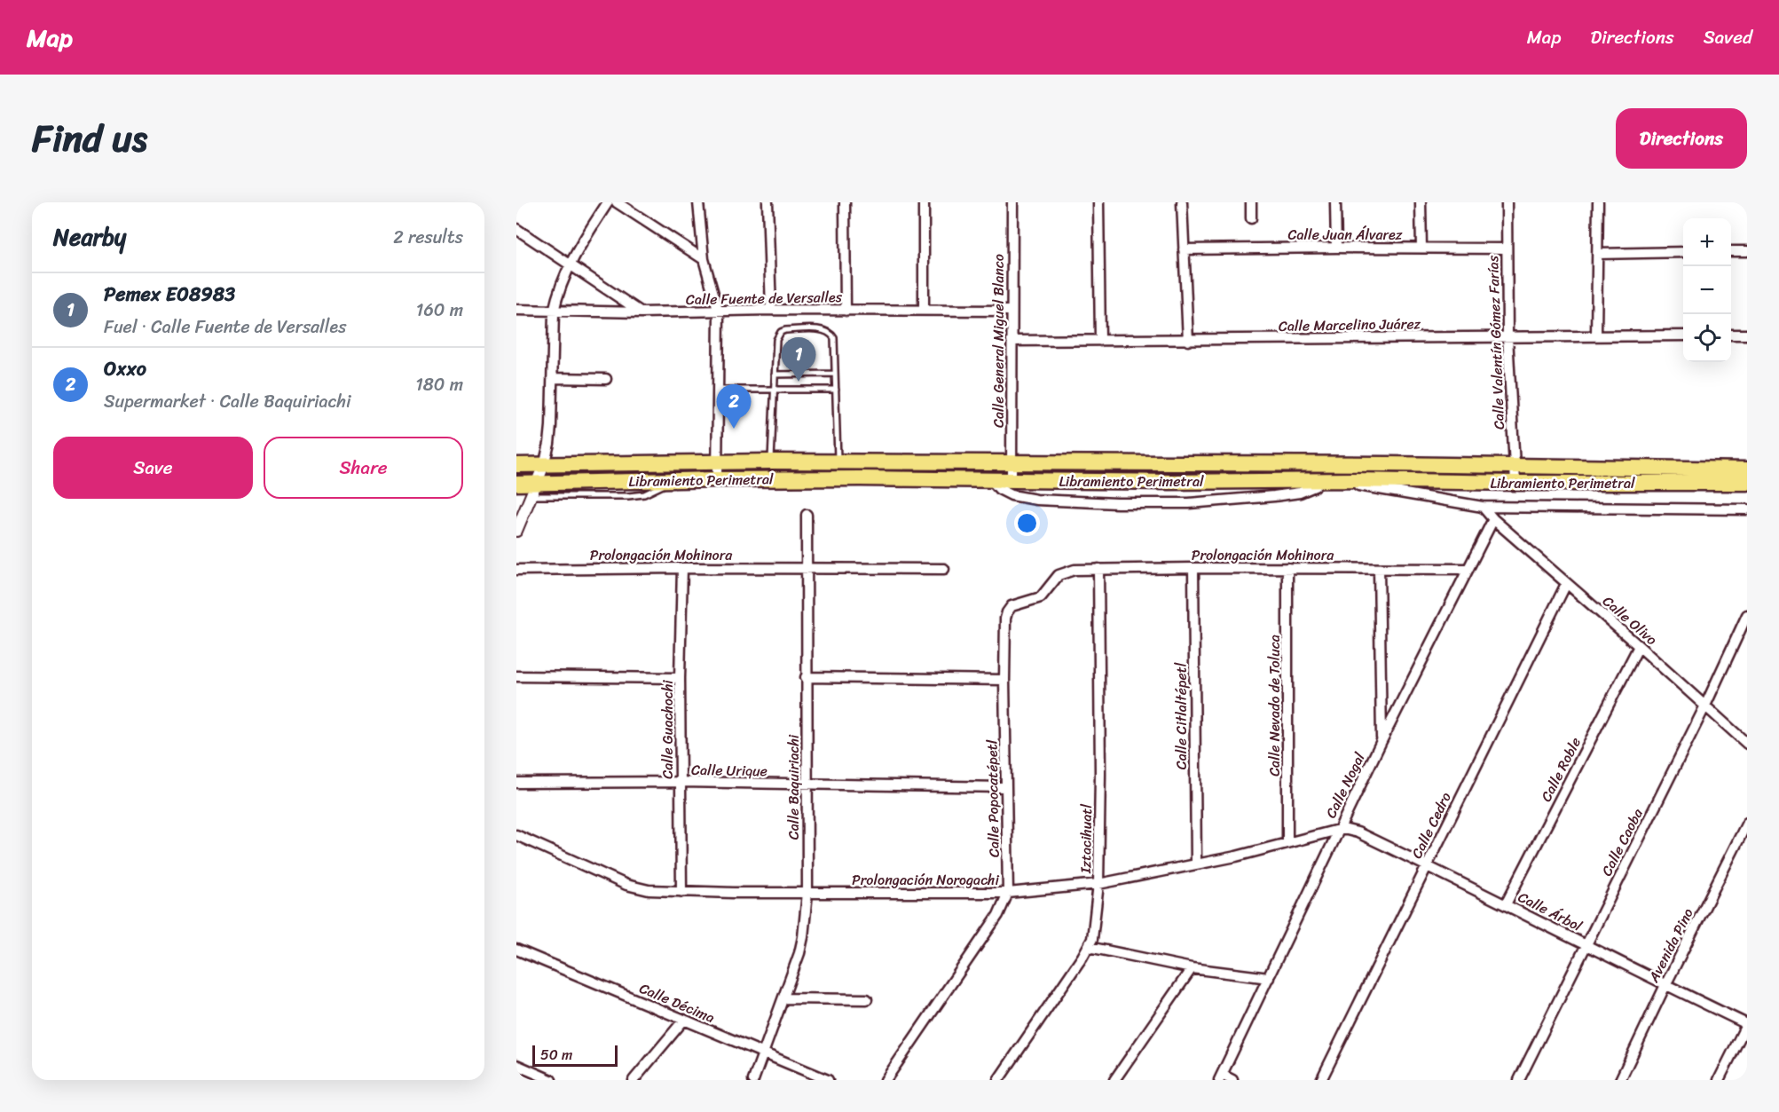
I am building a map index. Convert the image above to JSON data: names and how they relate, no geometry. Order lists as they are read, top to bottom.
{
  "streets": {
    "main road": ["Libramiento Perimetral"],
    "street": [
      "Calle Juan Álvarez",
      "Calle Fuente de Versalles",
      "Calle Marcelino Juárez",
      "Calle General Miguel Blanco",
      "Calle Valentín Gómez Farías",
      "Prolongación Mohinora",
      "Calle Olivo",
      "Calle Nevado de Toluca",
      "Calle Citlaltépetl",
      "Calle Guachochi",
      "Calle Roble",
      "Calle Urique",
      "Calle Nogal",
      "Calle Baquiriachi",
      "Calle Popocatépetl",
      "Calle Cedro",
      "Iztacihuatl",
      "Calle Caoba",
      "Prolongación Norogachi",
      "Calle Árbol",
      "Avenida Pino",
      "Calle Décima"
    ]
  },
  "crossings": [
    ["Calle Juan Álvarez", "Calle Valentín Gómez Farías"],
    ["Calle Fuente de Versalles", "Calle General Miguel Blanco"],
    ["Calle Marcelino Juárez", "Calle General Miguel Blanco"],
    ["Calle Marcelino Juárez", "Calle Valentín Gómez Farías"],
    ["Calle General Miguel Blanco", "Libramiento Perimetral"],
    ["Calle Valentín Gómez Farías", "Libramiento Perimetral"],
    ["Prolongación Mohinora", "Calle Nevado de Toluca"],
    ["Prolongación Mohinora", "Calle Citlaltépetl"],
    ["Prolongación Mohinora", "Calle Guachochi"],
    ["Prolongación Mohinora", "Calle Nogal"],
    ["Prolongación Mohinora", "Calle Baquiriachi"],
    ["Prolongación Mohinora", "Calle Popocatépetl"],
    ["Prolongación Mohinora", "Iztacihuatl"],
    ["Calle Olivo", "Calle Roble"],
    ["Calle Olivo", "Calle Nogal"],
    ["Calle Olivo", "Calle Cedro"],
    ["Calle Olivo", "Calle Caoba"],
    ["Calle Nevado de Toluca", "Prolongación Norogachi"],
    ["Calle Citlaltépetl", "Prolongación Norogachi"],
    ["Calle Guachochi", "Calle Urique"],
    ["Calle Guachochi", "Prolongación Norogachi"],
    ["Calle Roble", "Calle Árbol"],
    ["Calle Urique", "Calle Baquiriachi"],
    ["Calle Urique", "Calle Popocatépetl"],
    ["Calle Nogal", "Prolongación Norogachi"],
    ["Calle Nogal", "Calle Árbol"],
    ["Calle Baquiriachi", "Prolongación Norogachi"],
    ["Calle Baquiriachi", "Calle Décima"],
    ["Calle Popocatépetl", "Prolongación Norogachi"],
    ["Calle Cedro", "Calle Árbol"],
    ["Iztacihuatl", "Prolongación Norogachi"],
    ["Calle Caoba", "Calle Árbol"],
    ["Prolongación Norogachi", "Calle Árbol"],
    ["Calle Árbol", "Avenida Pino"]
  ],
  "scale_bar": "50 m",
  "page": {
    "header": "Map",
    "nav": ["Map", "Directions", "Saved"],
    "title": "Find us",
    "buttons": [
      "Directions",
      ["Save", "Share"]
    ],
    "heading": ["Nearby", "2 results"],
    "map_buttons": ["+", "−"],
    "list": [
      {
        "mark": "1",
        "name": "Pemex E08983",
        "note": "Fuel · Calle Fuente de Versalles",
        "value": "160 m"
      },
      {
        "mark": "2",
        "name": "Oxxo",
        "note": "Supermarket · Calle Baquiriachi",
        "value": "180 m"
      }
    ],
    "pins": ["1", "2"],
    "scale": "50 m"
  }
}
